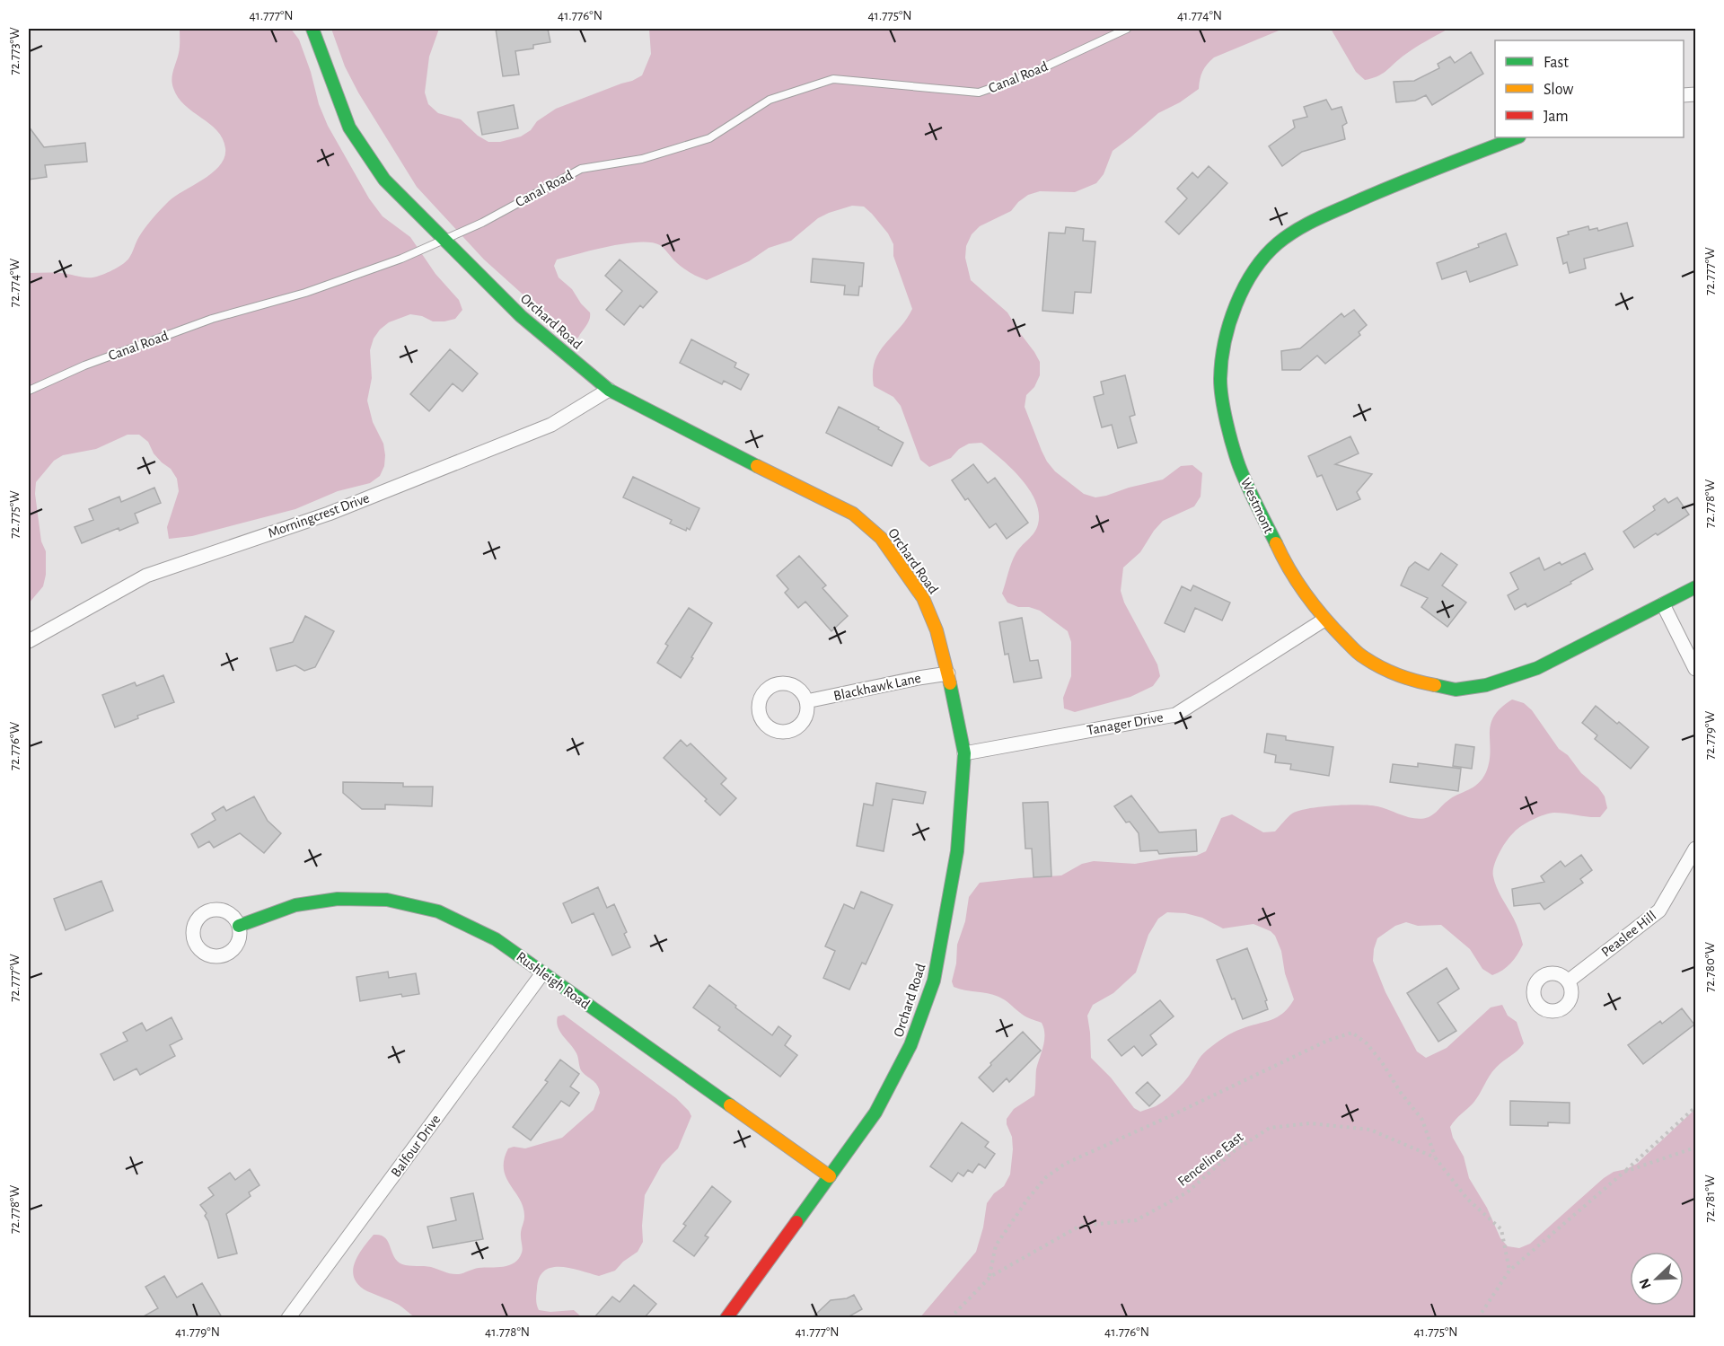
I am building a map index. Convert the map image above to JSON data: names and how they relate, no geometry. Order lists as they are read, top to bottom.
{
  "streets": {
    "street": [
      "Orchard Road",
      "Westmont",
      "Morningcrest Drive",
      "Blackhawk Lane",
      "Tanager Drive",
      "Peaslee Hill",
      "Rushleigh Road",
      "Balfour Drive"
    ],
    "lane": ["Canal Road"],
    "path": ["Fenceline East"]
  },
  "crossings": [
    ["Canal Road", "Orchard Road"],
    ["Orchard Road", "Morningcrest Drive"],
    ["Orchard Road", "Blackhawk Lane"],
    ["Orchard Road", "Tanager Drive"],
    ["Orchard Road", "Rushleigh Road"],
    ["Westmont", "Tanager Drive"],
    ["Rushleigh Road", "Balfour Drive"]
  ],
  "legend": ["Fast", "Slow", "Jam"],
  "north": "bottom left",
  "coordinates": [
    "41.777°N",
    "41.776°N",
    "41.775°N",
    "41.774°N",
    "72.773°W",
    "72.777°W",
    "72.774°W",
    "72.778°W",
    "72.775°W",
    "72.779°W",
    "72.776°W",
    "72.780°W",
    "72.781°W",
    "41.779°N",
    "41.778°N"
  ]
}
